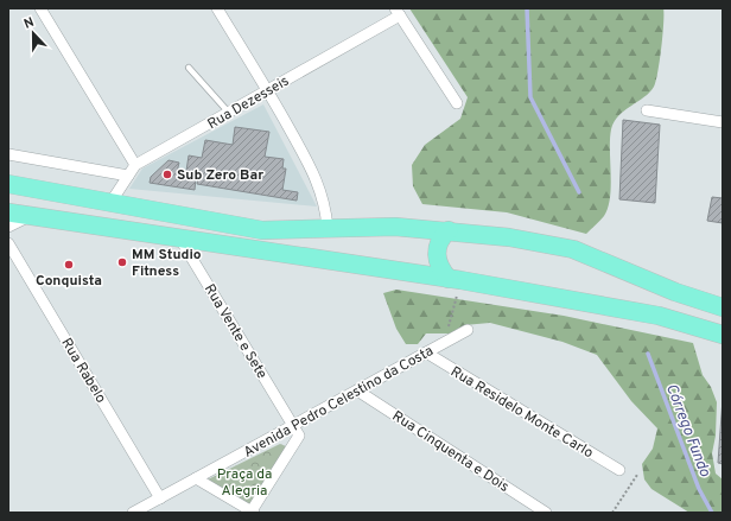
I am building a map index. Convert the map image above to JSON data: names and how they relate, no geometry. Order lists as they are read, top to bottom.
{
  "streets": {
    "street": [
      "Rua Dezesseis",
      "Rua Vente e Sete",
      "Rua Rabelo",
      "Avenida Pedro Celestino da Costa",
      "Rua Residelo Monte Carlo",
      "Rua Cinquenta e Dois"
    ]
  },
  "crossings": [
    ["Rua Vente e Sete", "Avenida Pedro Celestino da Costa"],
    ["Rua Rabelo", "Avenida Pedro Celestino da Costa"],
    ["Avenida Pedro Celestino da Costa", "Rua Residelo Monte Carlo"],
    ["Avenida Pedro Celestino da Costa", "Rua Cinquenta e Dois"]
  ],
  "water": ["Córrego Fundo"],
  "parks": ["Praça da Alegria"],
  "places": ["Sub Zero Bar", "MM Studio Fitness", "Conquista"],
  "north": "top"
}
